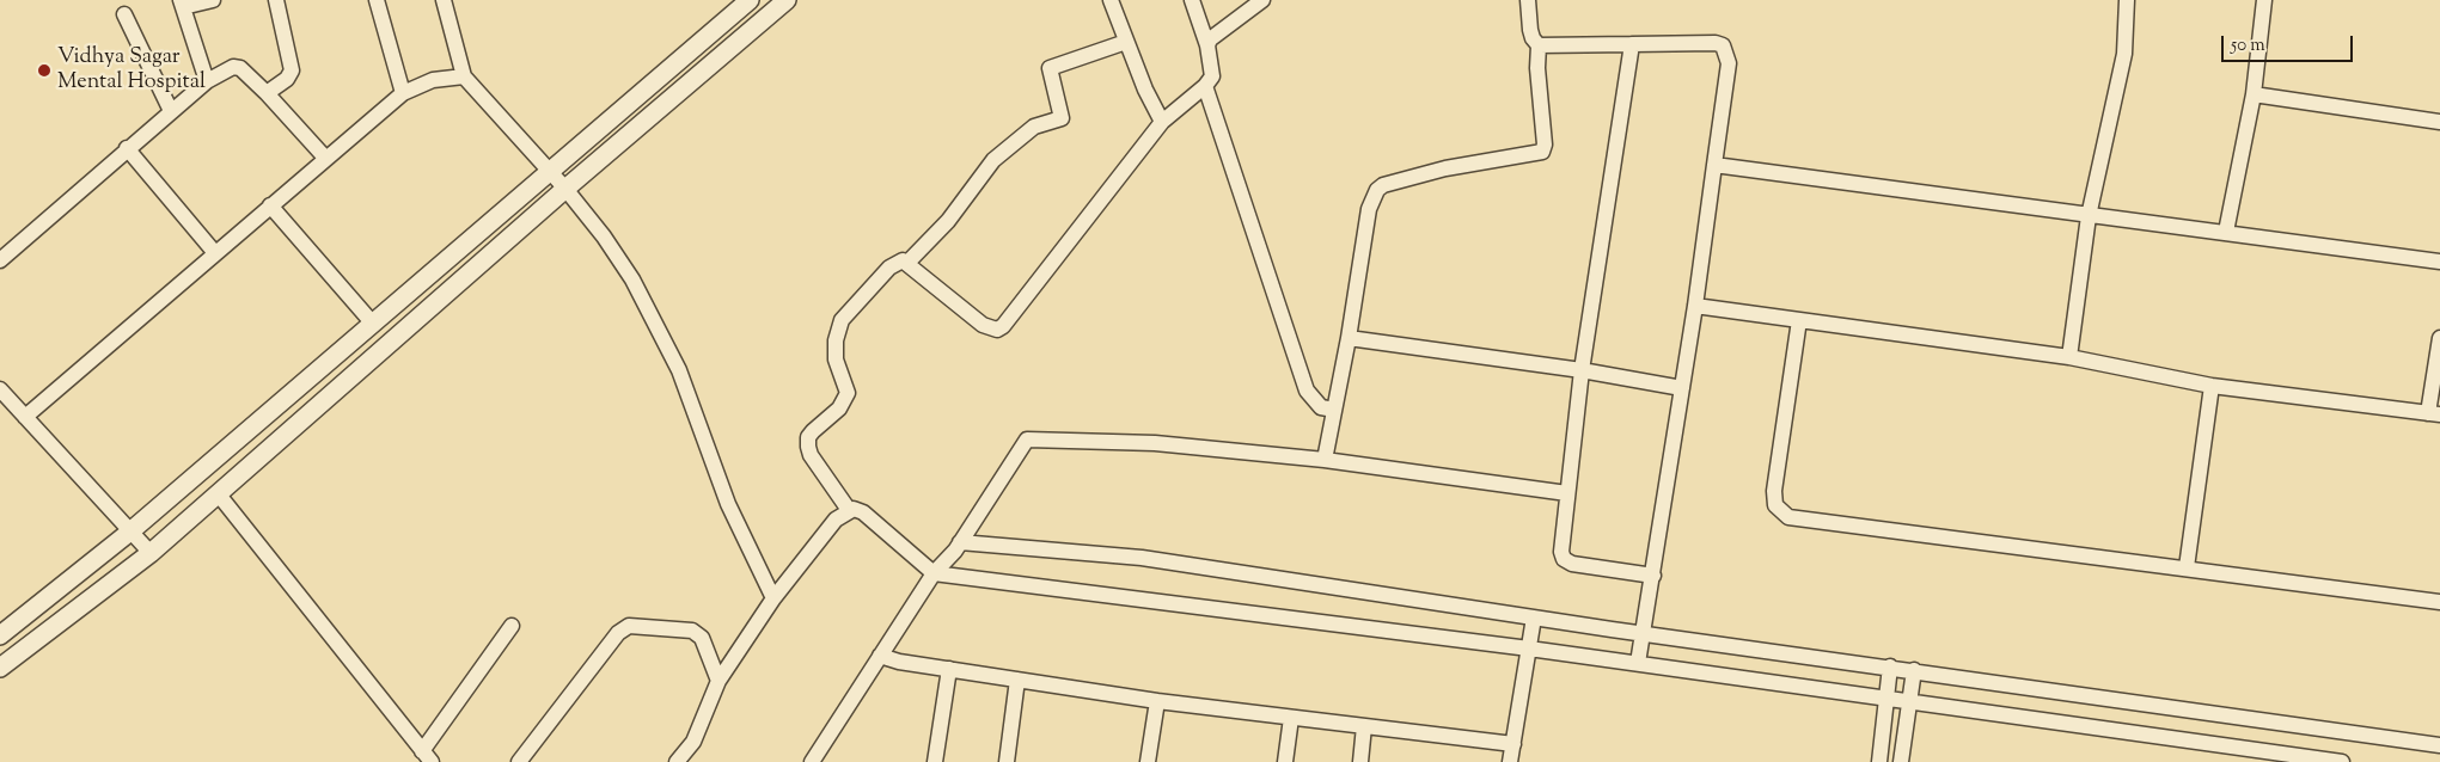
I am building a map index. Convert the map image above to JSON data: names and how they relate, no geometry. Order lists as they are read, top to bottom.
{
  "places": ["Vidhya Sagar Mental Hospital"],
  "scale_bar": "50 m"
}
